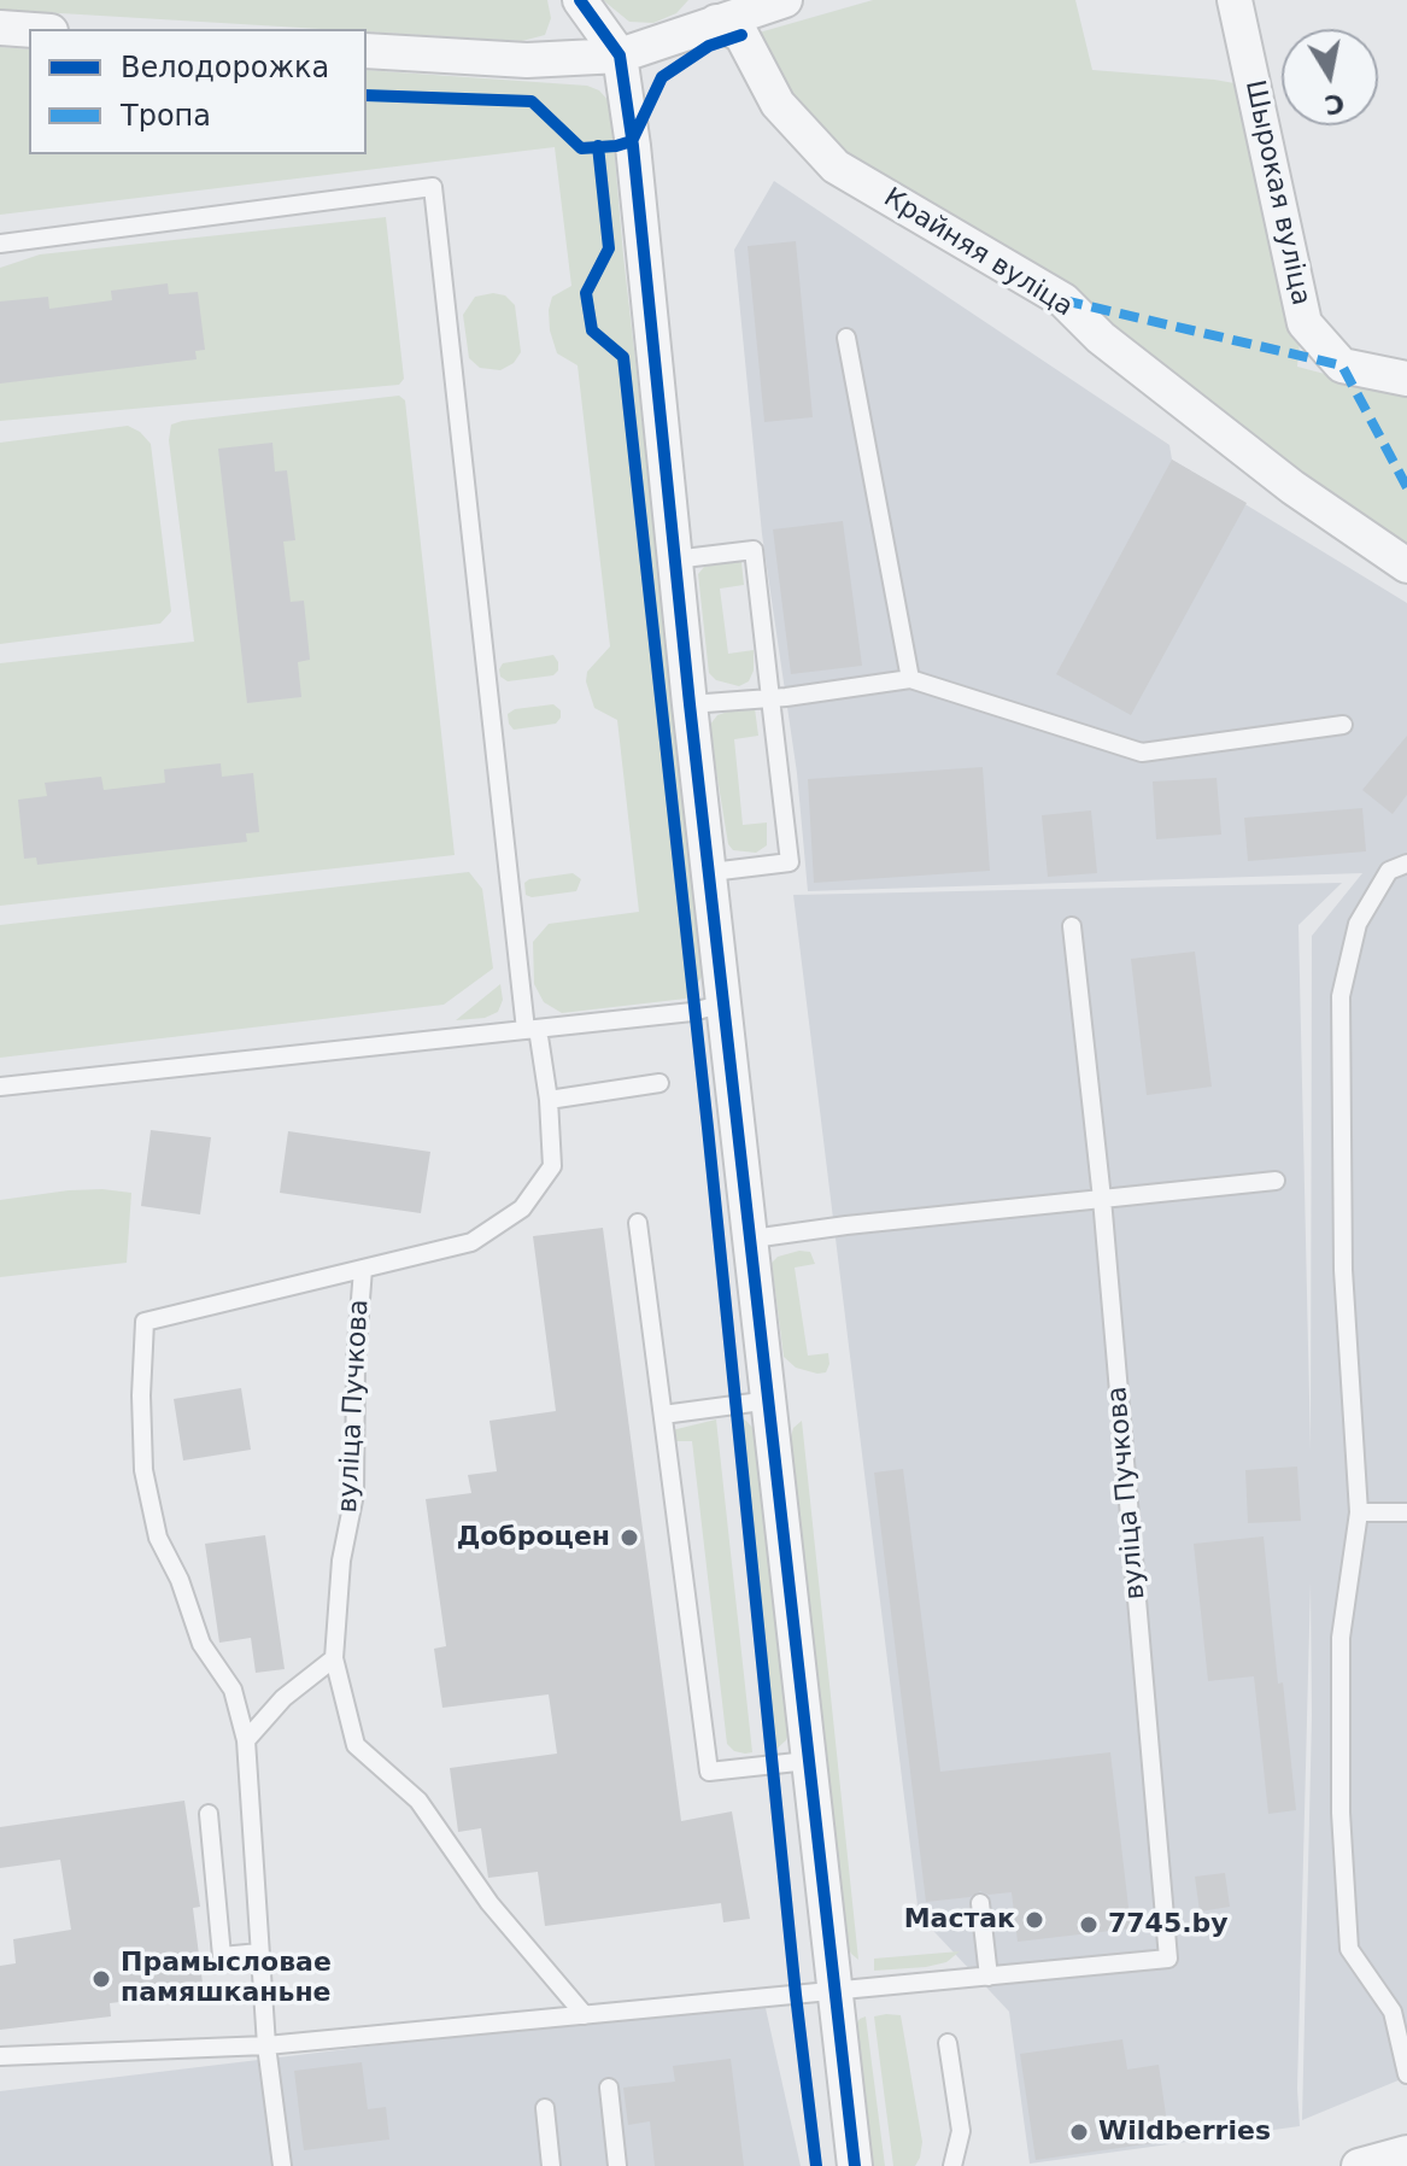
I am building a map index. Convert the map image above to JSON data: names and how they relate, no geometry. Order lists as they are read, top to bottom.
{
  "streets": {
    "street": ["Шырокая вуліца", "Крайняя вуліца"],
    "lane": ["вуліца Пучкова"]
  },
  "places": [
    "Доброцен",
    "Мастак",
    "7745.by",
    "Прамысловае памяшканьне",
    "Wildberries"
  ],
  "legend": ["Велодорожка", "Тропа"],
  "north": "bottom"
}
